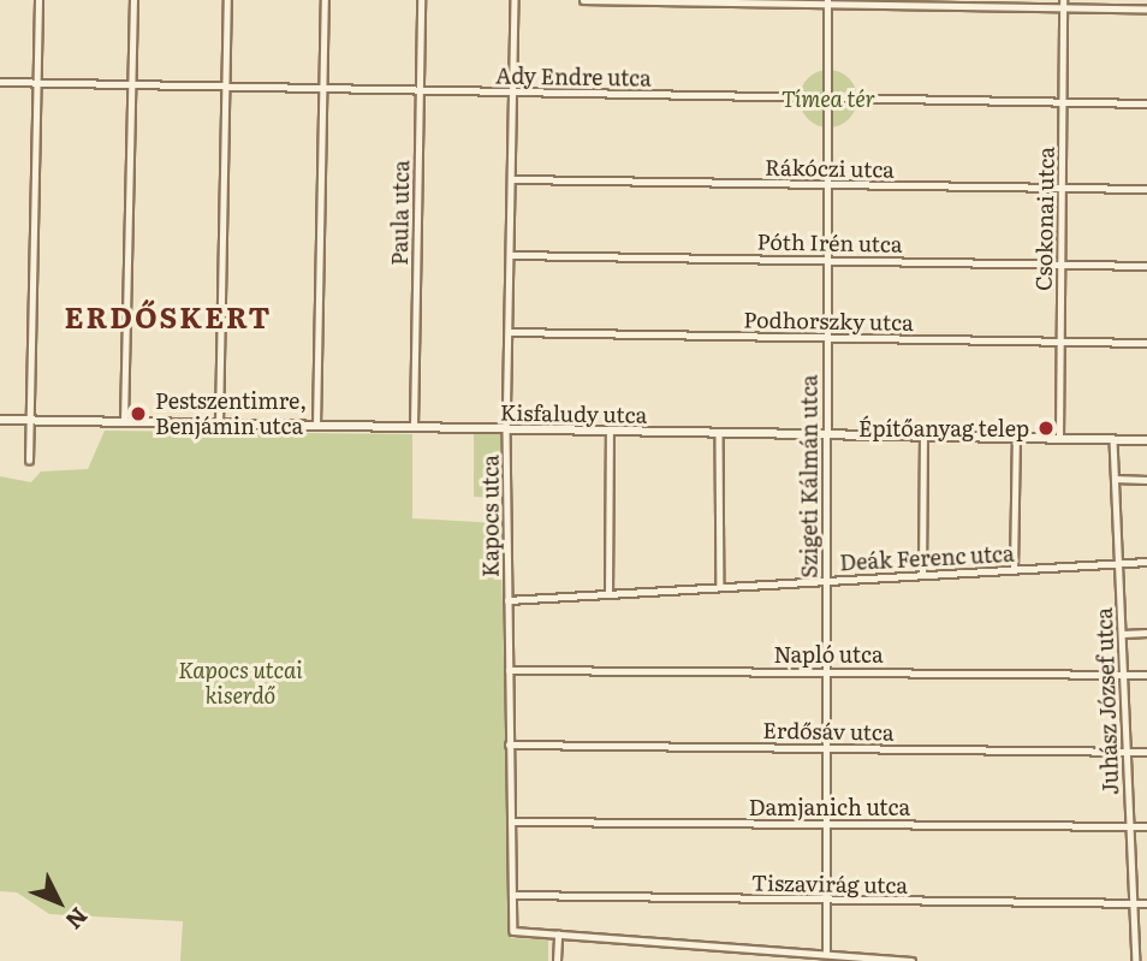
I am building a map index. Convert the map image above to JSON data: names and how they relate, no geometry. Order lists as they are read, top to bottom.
{
  "streets": {
    "street": [
      "Ady Endre utca",
      "Rákóczi utca",
      "Paula utca",
      "Csokonai utca",
      "Póth Irén utca",
      "Podhorszky utca",
      "Kisfaludy utca",
      "Szigeti Kálmán utca",
      "Kapocs utca",
      "Deák Ferenc utca",
      "Napló utca",
      "Juhász József utca",
      "Erdősáv utca",
      "Damjanich utca",
      "Tiszavirág utca"
    ]
  },
  "crossings": [
    ["Ady Endre utca", "Paula utca"],
    ["Ady Endre utca", "Csokonai utca"],
    ["Ady Endre utca", "Szigeti Kálmán utca"],
    ["Ady Endre utca", "Kapocs utca"],
    ["Rákóczi utca", "Csokonai utca"],
    ["Rákóczi utca", "Szigeti Kálmán utca"],
    ["Rákóczi utca", "Kapocs utca"],
    ["Paula utca", "Kisfaludy utca"],
    ["Csokonai utca", "Póth Irén utca"],
    ["Csokonai utca", "Podhorszky utca"],
    ["Csokonai utca", "Kisfaludy utca"],
    ["Póth Irén utca", "Szigeti Kálmán utca"],
    ["Póth Irén utca", "Kapocs utca"],
    ["Podhorszky utca", "Szigeti Kálmán utca"],
    ["Podhorszky utca", "Kapocs utca"],
    ["Kisfaludy utca", "Szigeti Kálmán utca"],
    ["Kisfaludy utca", "Kapocs utca"],
    ["Kisfaludy utca", "Juhász József utca"],
    ["Szigeti Kálmán utca", "Deák Ferenc utca"],
    ["Szigeti Kálmán utca", "Napló utca"],
    ["Szigeti Kálmán utca", "Erdősáv utca"],
    ["Szigeti Kálmán utca", "Damjanich utca"],
    ["Szigeti Kálmán utca", "Tiszavirág utca"],
    ["Kapocs utca", "Deák Ferenc utca"],
    ["Kapocs utca", "Napló utca"],
    ["Kapocs utca", "Erdősáv utca"],
    ["Kapocs utca", "Damjanich utca"],
    ["Kapocs utca", "Tiszavirág utca"],
    ["Deák Ferenc utca", "Juhász József utca"],
    ["Napló utca", "Juhász József utca"],
    ["Juhász József utca", "Erdősáv utca"],
    ["Juhász József utca", "Damjanich utca"],
    ["Juhász József utca", "Tiszavirág utca"]
  ],
  "districts": ["ERDŐSKERT"],
  "parks": ["Tímea tér", "Kapocs utcai kiserdő"],
  "places": ["Pestszentimre, Benjámin utca", "Építőanyag telep"],
  "north": "bottom right"
}
